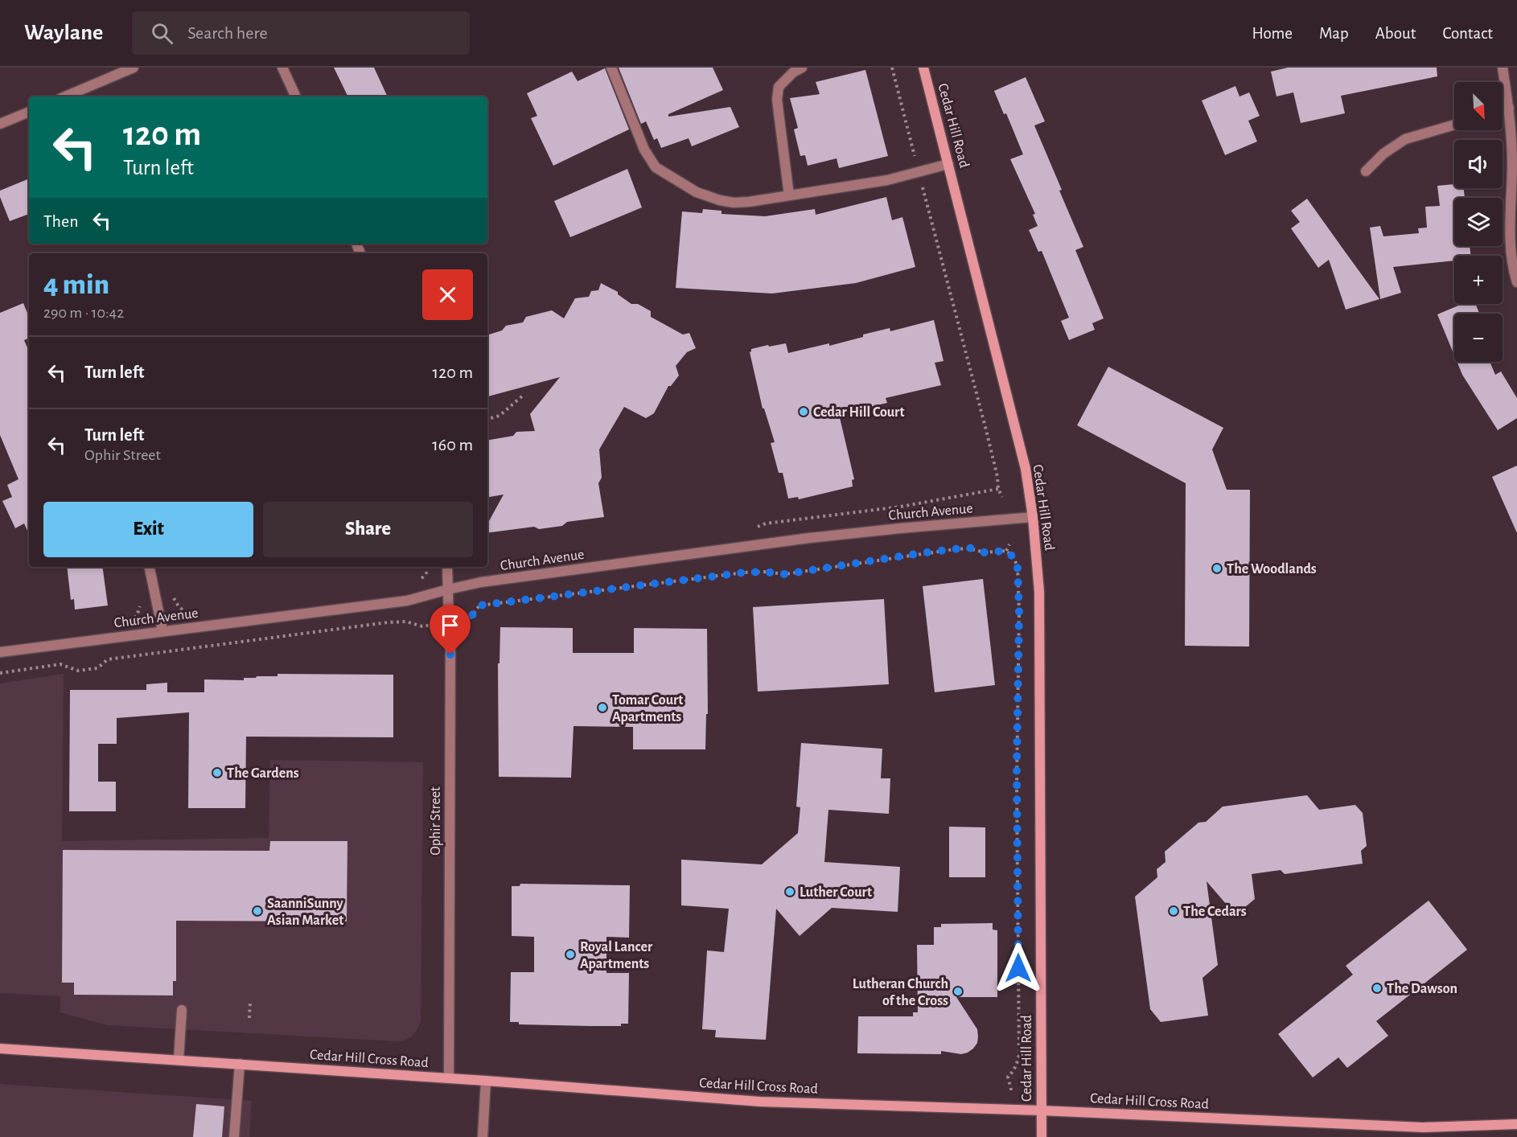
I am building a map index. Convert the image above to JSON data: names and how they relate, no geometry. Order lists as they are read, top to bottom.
{
  "streets": {
    "main road": ["Cedar Hill Road", "Cedar Hill Cross Road"],
    "street": ["Church Avenue", "Ophir Street"]
  },
  "crossings": [
    ["Cedar Hill Road", "Church Avenue"],
    ["Cedar Hill Road", "Cedar Hill Cross Road"],
    ["Church Avenue", "Ophir Street"],
    ["Ophir Street", "Cedar Hill Cross Road"]
  ],
  "places": [
    "Cedar Hill Court",
    "The Woodlands",
    "Tomar Court Apartments",
    "The Gardens",
    "Luther Court",
    "SaanniSunny Asian Market",
    "The Cedars",
    "Royal Lancer Apartments",
    "The Dawson",
    "Lutheran Church of the Cross"
  ],
  "north": "bottom right",
  "page": {
    "header": "Waylane",
    "search": "Search here",
    "nav": [
      "Home",
      "Map",
      "About",
      "Contact"
    ],
    "map_buttons": ["+", "−"],
    "turn": ["120 m", "Turn left"],
    "then": "Then",
    "heading": ["4 min", "290 m · 10:42"],
    "list": [
      {
        "name": "Turn left",
        "value": "120 m"
      },
      {
        "name": "Turn left",
        "note": "Ophir Street",
        "value": "160 m"
      }
    ],
    "buttons": ["Exit", "Share"]
  }
}
